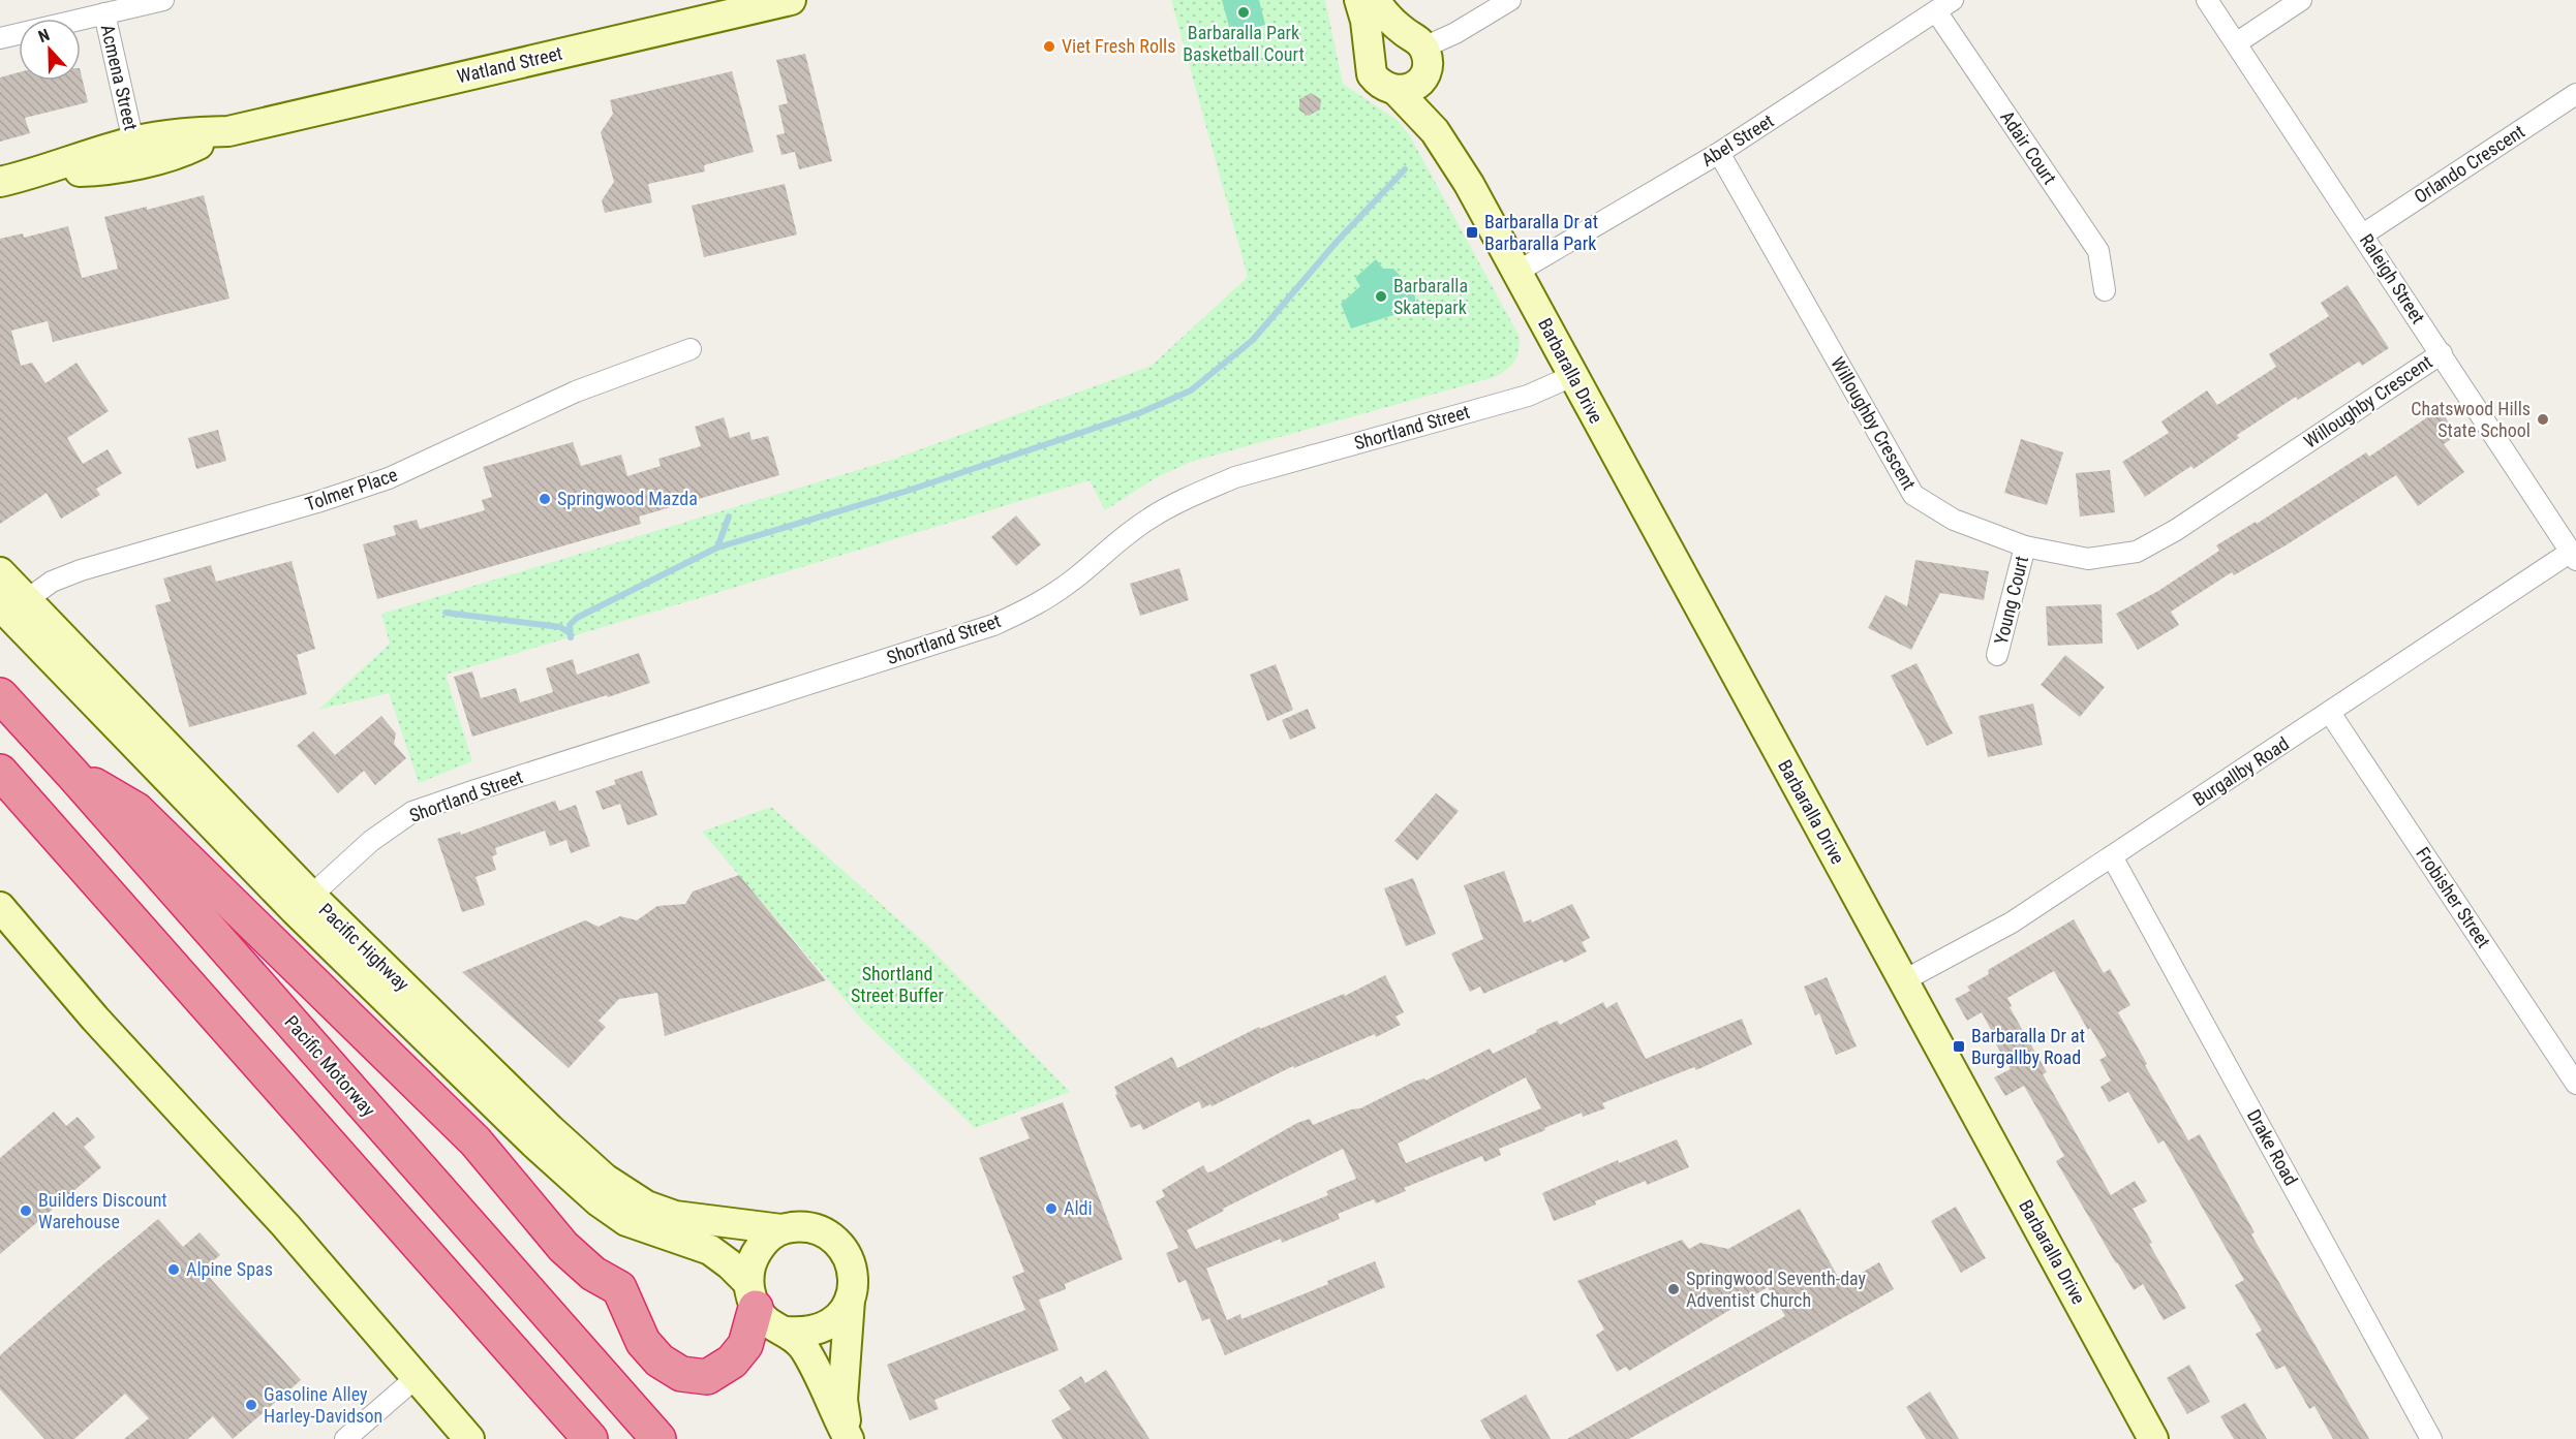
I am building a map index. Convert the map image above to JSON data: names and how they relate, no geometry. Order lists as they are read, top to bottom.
{
  "streets": {
    "highway": ["Pacific Motorway"],
    "street": [
      "Watland Street",
      "Acmena Street",
      "Abel Street",
      "Adair Court",
      "Orlando Crescent",
      "Raleigh Street",
      "Barbaralla Drive",
      "Willoughby Crescent",
      "Shortland Street",
      "Tolmer Place",
      "Young Court",
      "Burgallby Road",
      "Frobisher Street",
      "Pacific Highway",
      "Drake Road"
    ]
  },
  "crossings": [
    ["Watland Street", "Acmena Street"],
    ["Abel Street", "Adair Court"],
    ["Abel Street", "Barbaralla Drive"],
    ["Abel Street", "Willoughby Crescent"],
    ["Orlando Crescent", "Raleigh Street"],
    ["Raleigh Street", "Willoughby Crescent"],
    ["Raleigh Street", "Burgallby Road"],
    ["Barbaralla Drive", "Shortland Street"],
    ["Barbaralla Drive", "Burgallby Road"],
    ["Willoughby Crescent", "Young Court"],
    ["Shortland Street", "Pacific Highway"],
    ["Tolmer Place", "Pacific Highway"],
    ["Burgallby Road", "Frobisher Street"],
    ["Burgallby Road", "Drake Road"]
  ],
  "parks": ["Shortland Street Buffer"],
  "places": {
    "other": [
      "Barbaralla Park Basketball Court",
      "Viet Fresh Rolls",
      "Barbaralla Skatepark",
      "Chatswood Hills State School",
      "Springwood Mazda",
      "Aldi",
      "Builders Discount Warehouse",
      "Alpine Spas",
      "Springwood Seventh-day Adventist Church",
      "Gasoline Alley Harley-Davidson"
    ],
    "transit": ["Barbaralla Dr at Barbaralla Park", "Barbaralla Dr at Burgallby Road"]
  },
  "north": "top"
}
